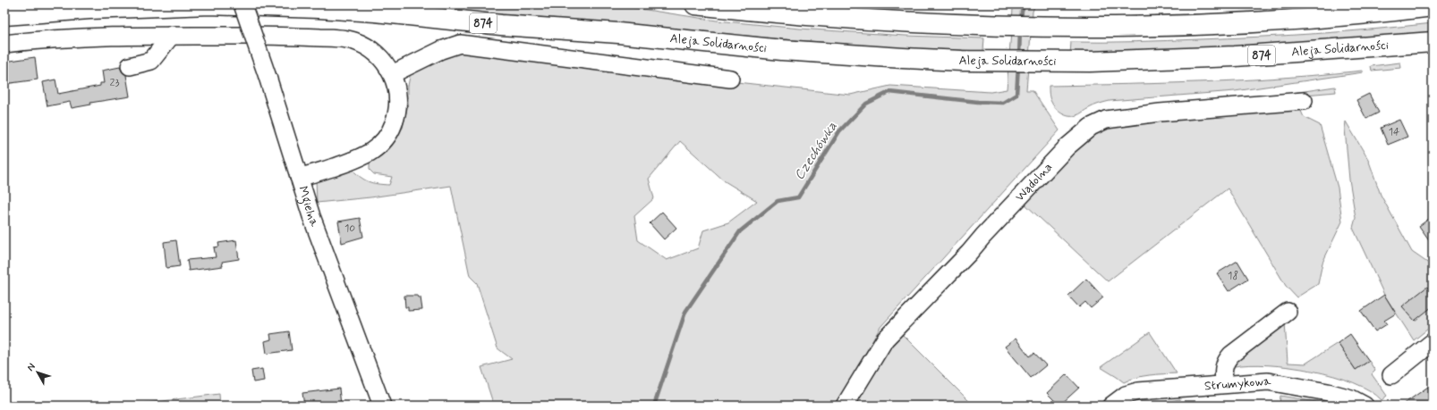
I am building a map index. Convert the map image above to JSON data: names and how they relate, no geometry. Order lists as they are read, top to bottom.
{
  "streets": {
    "main road": ["874", "Aleja Solidarności"],
    "street": ["Wądolna", "Mgielna", "Strumykowa"]
  },
  "water": ["Czechówka"],
  "house_numbers": [
    "23",
    "14",
    "10",
    "18"
  ],
  "north": "top left"
}
